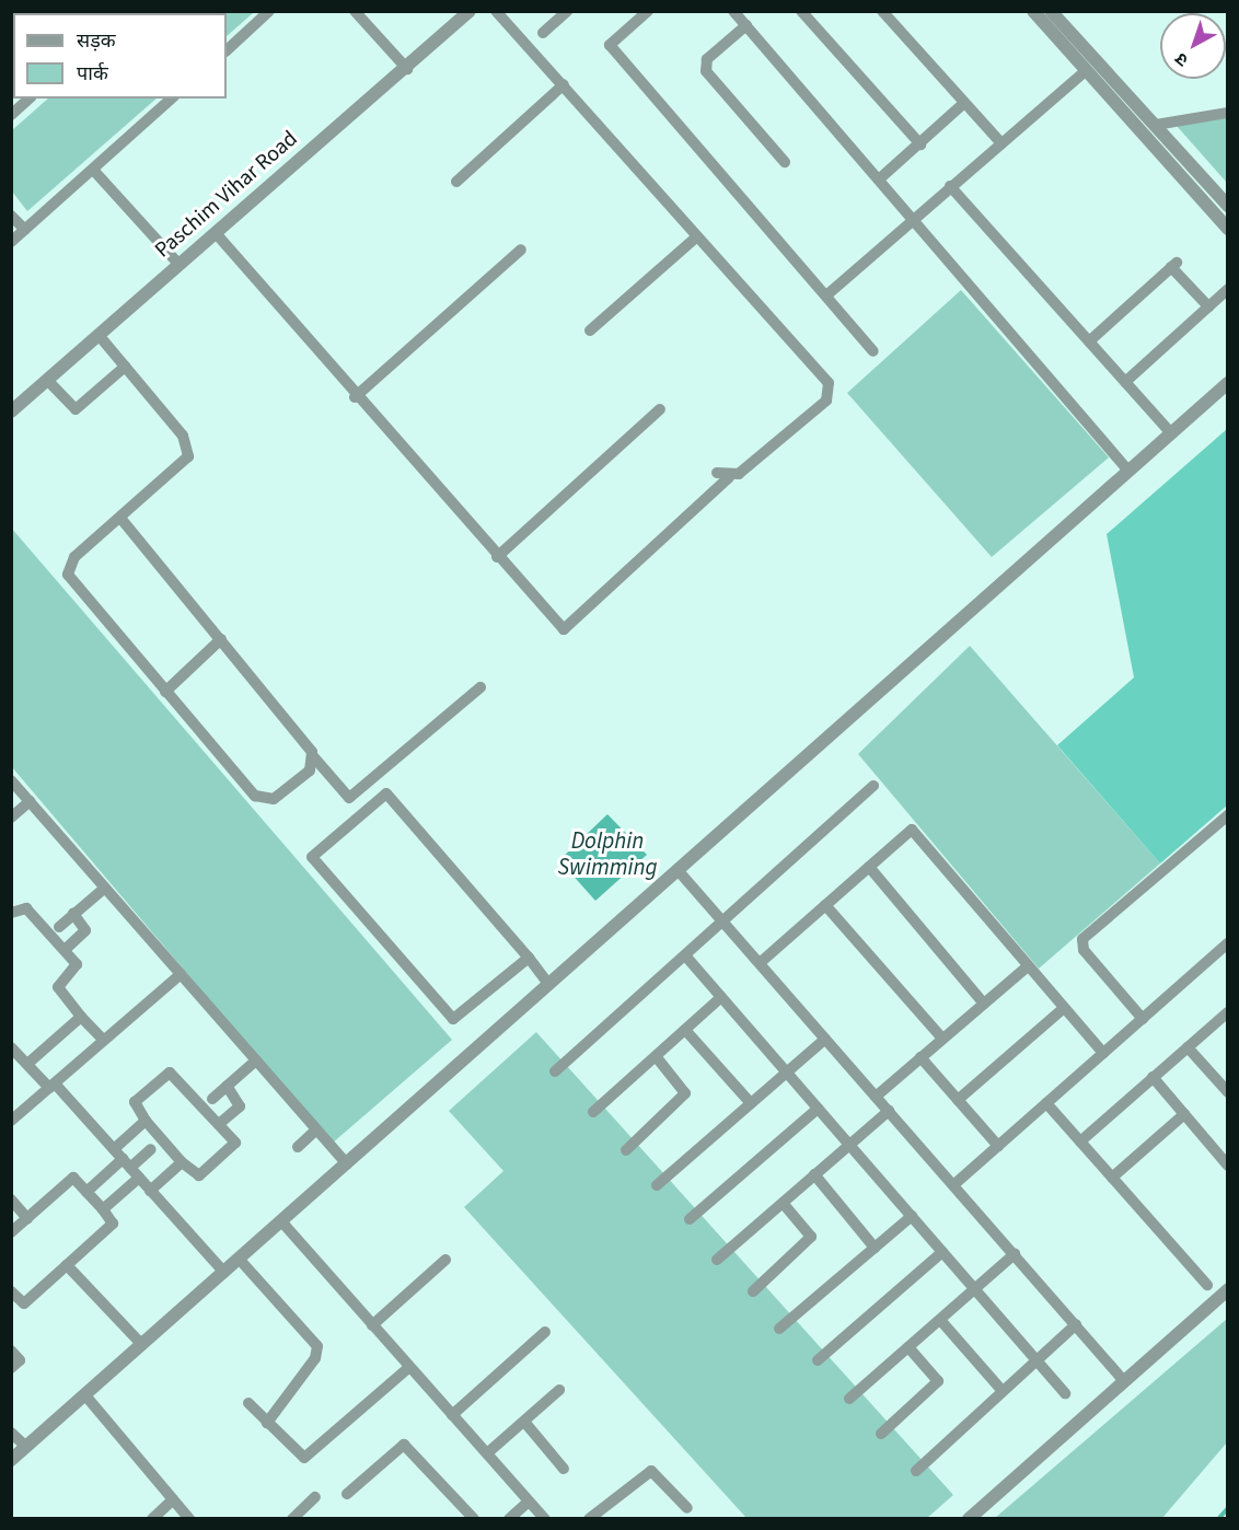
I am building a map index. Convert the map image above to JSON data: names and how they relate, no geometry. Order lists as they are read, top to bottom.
{
  "streets": {
    "street": ["Paschim Vihar Road"]
  },
  "water": ["Dolphin Swimming"],
  "legend": ["सड़क", "पार्क"],
  "north": "bottom left"
}
